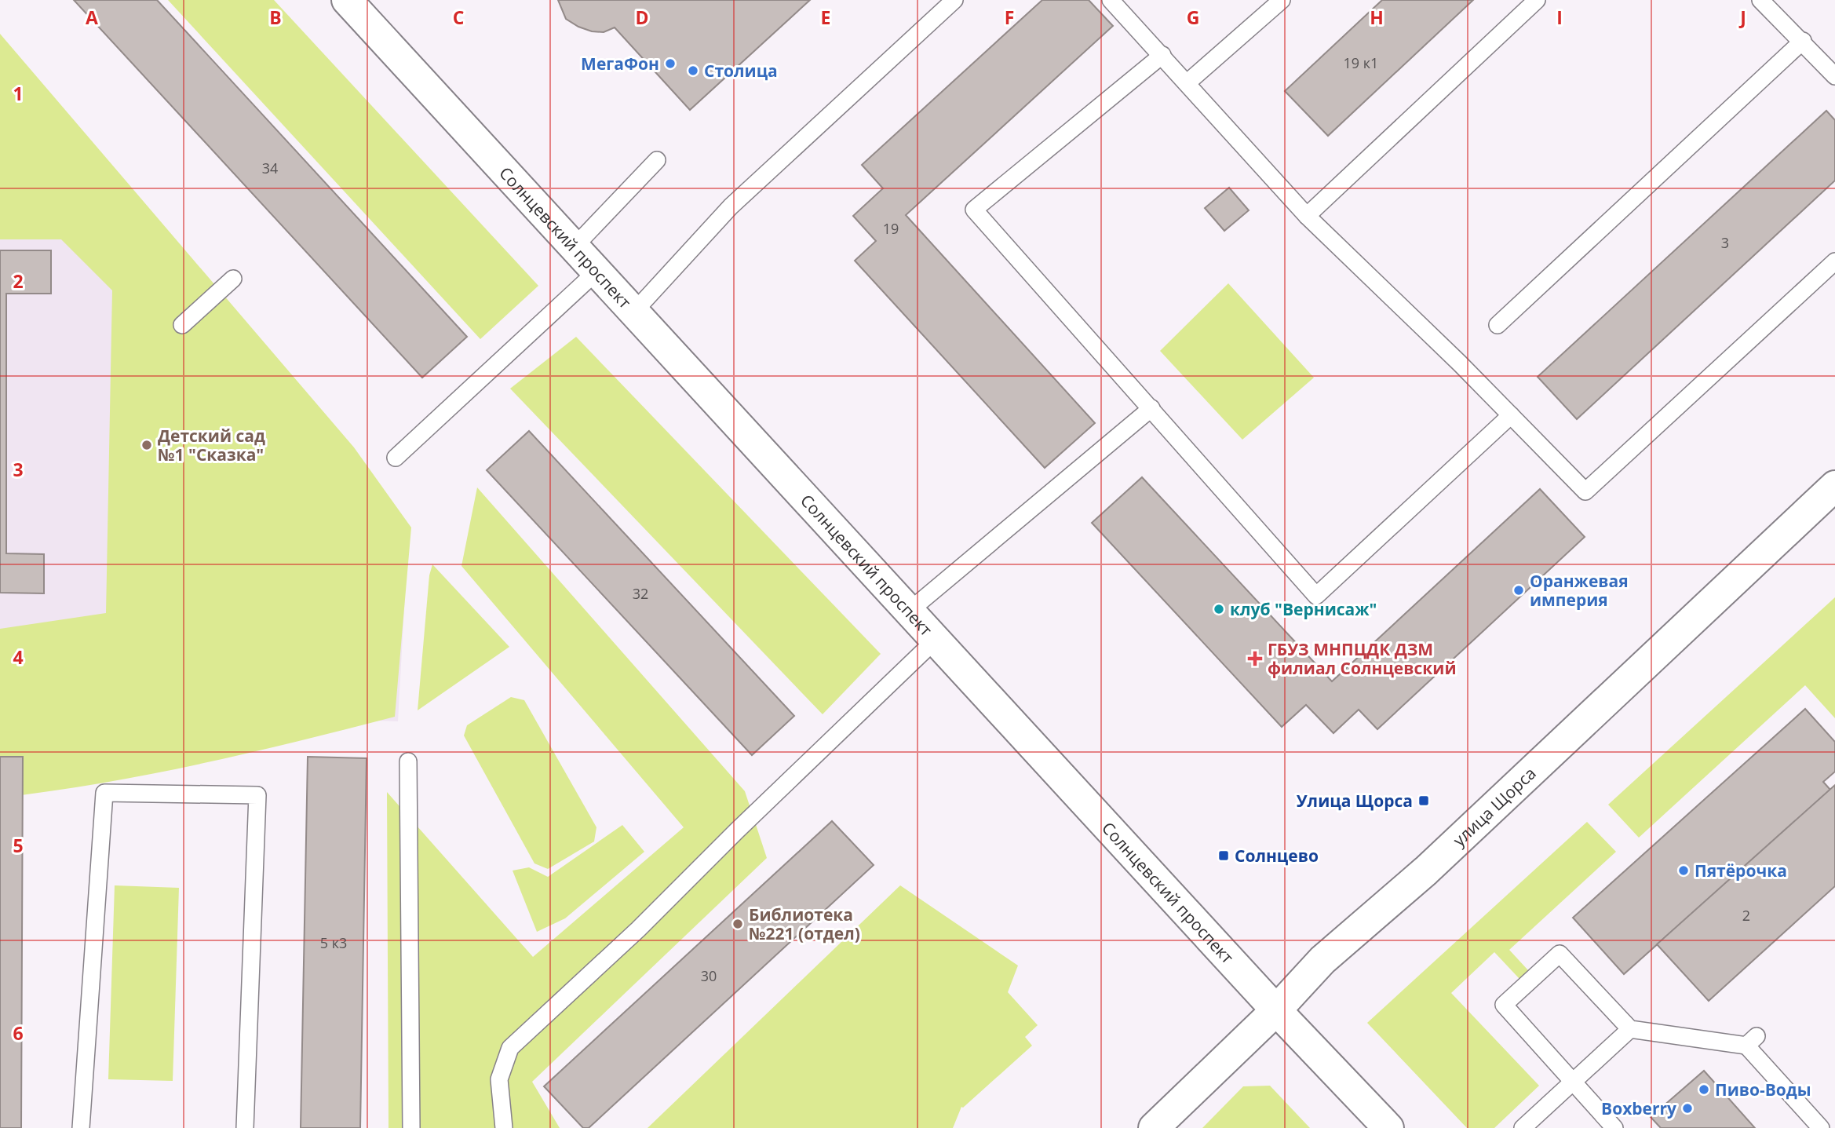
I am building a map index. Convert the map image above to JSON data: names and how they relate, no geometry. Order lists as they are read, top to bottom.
{
  "streets": {
    "street": ["Солнцевский проспект", "улица Щорса"]
  },
  "crossings": [
    ["Солнцевский проспект", "улица Щорса"]
  ],
  "places": {
    "other": [
      "МегаФон",
      "Столица",
      "Детский сад №1 \"Сказка\"",
      "Оранжевая империя",
      "клуб \"Вернисаж\"",
      "Пятёрочка",
      "Библиотека №221 (отдел)",
      "Пиво-Воды",
      "Boxberry"
    ],
    "health": ["ГБУЗ МНПЦДК ДЗМ филиал Солнцевский"],
    "transit": ["Улица Щорса", "Солнцево"]
  },
  "house_numbers": [
    "19 к1",
    "34",
    "19",
    "3",
    "32",
    "2",
    "5 к3",
    "30"
  ],
  "grid": {
    "columns": [
      "A",
      "B",
      "C",
      "D",
      "E",
      "F",
      "G",
      "H",
      "I",
      "J"
    ],
    "rows": [
      "1",
      "2",
      "3",
      "4",
      "5",
      "6"
    ]
  }
}
